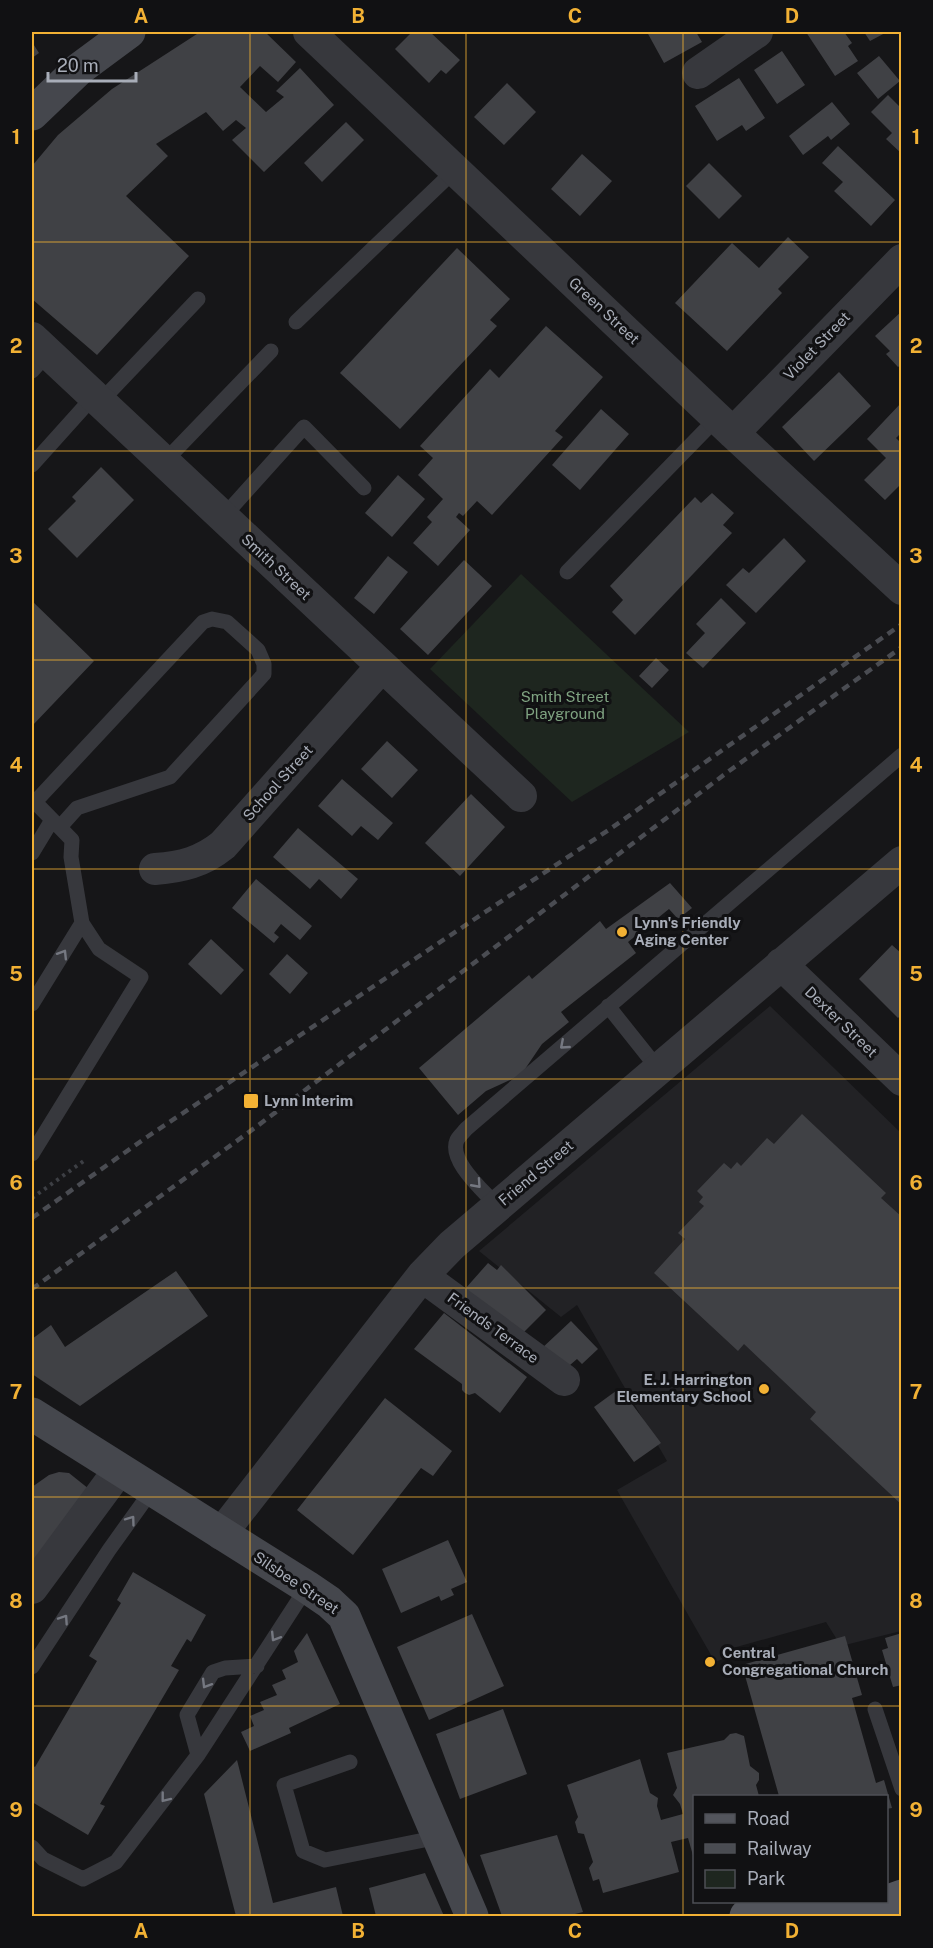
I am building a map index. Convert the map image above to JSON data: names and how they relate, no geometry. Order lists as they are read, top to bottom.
{
  "streets": {
    "main road": ["Silsbee Street"],
    "street": [
      "Green Street",
      "Violet Street",
      "Smith Street",
      "School Street",
      "Dexter Street",
      "Friend Street",
      "Friends Terrace"
    ]
  },
  "crossings": [
    ["Green Street", "Violet Street"],
    ["Smith Street", "School Street"],
    ["Dexter Street", "Friend Street"],
    ["Friend Street", "Friends Terrace"],
    ["Friend Street", "Silsbee Street"]
  ],
  "parks": ["Smith Street Playground"],
  "places": {
    "other": ["Lynn's Friendly Aging Center", "E. J. Harrington Elementary School", "Central Congregational Church"],
    "transit": ["Lynn Interim"]
  },
  "legend": ["Road", "Railway", "Park"],
  "scale_bar": "20 m",
  "grid": {
    "columns": [
      "A",
      "B",
      "C",
      "D"
    ],
    "rows": [
      "1",
      "2",
      "3",
      "4",
      "5",
      "6",
      "7",
      "8",
      "9"
    ]
  }
}
